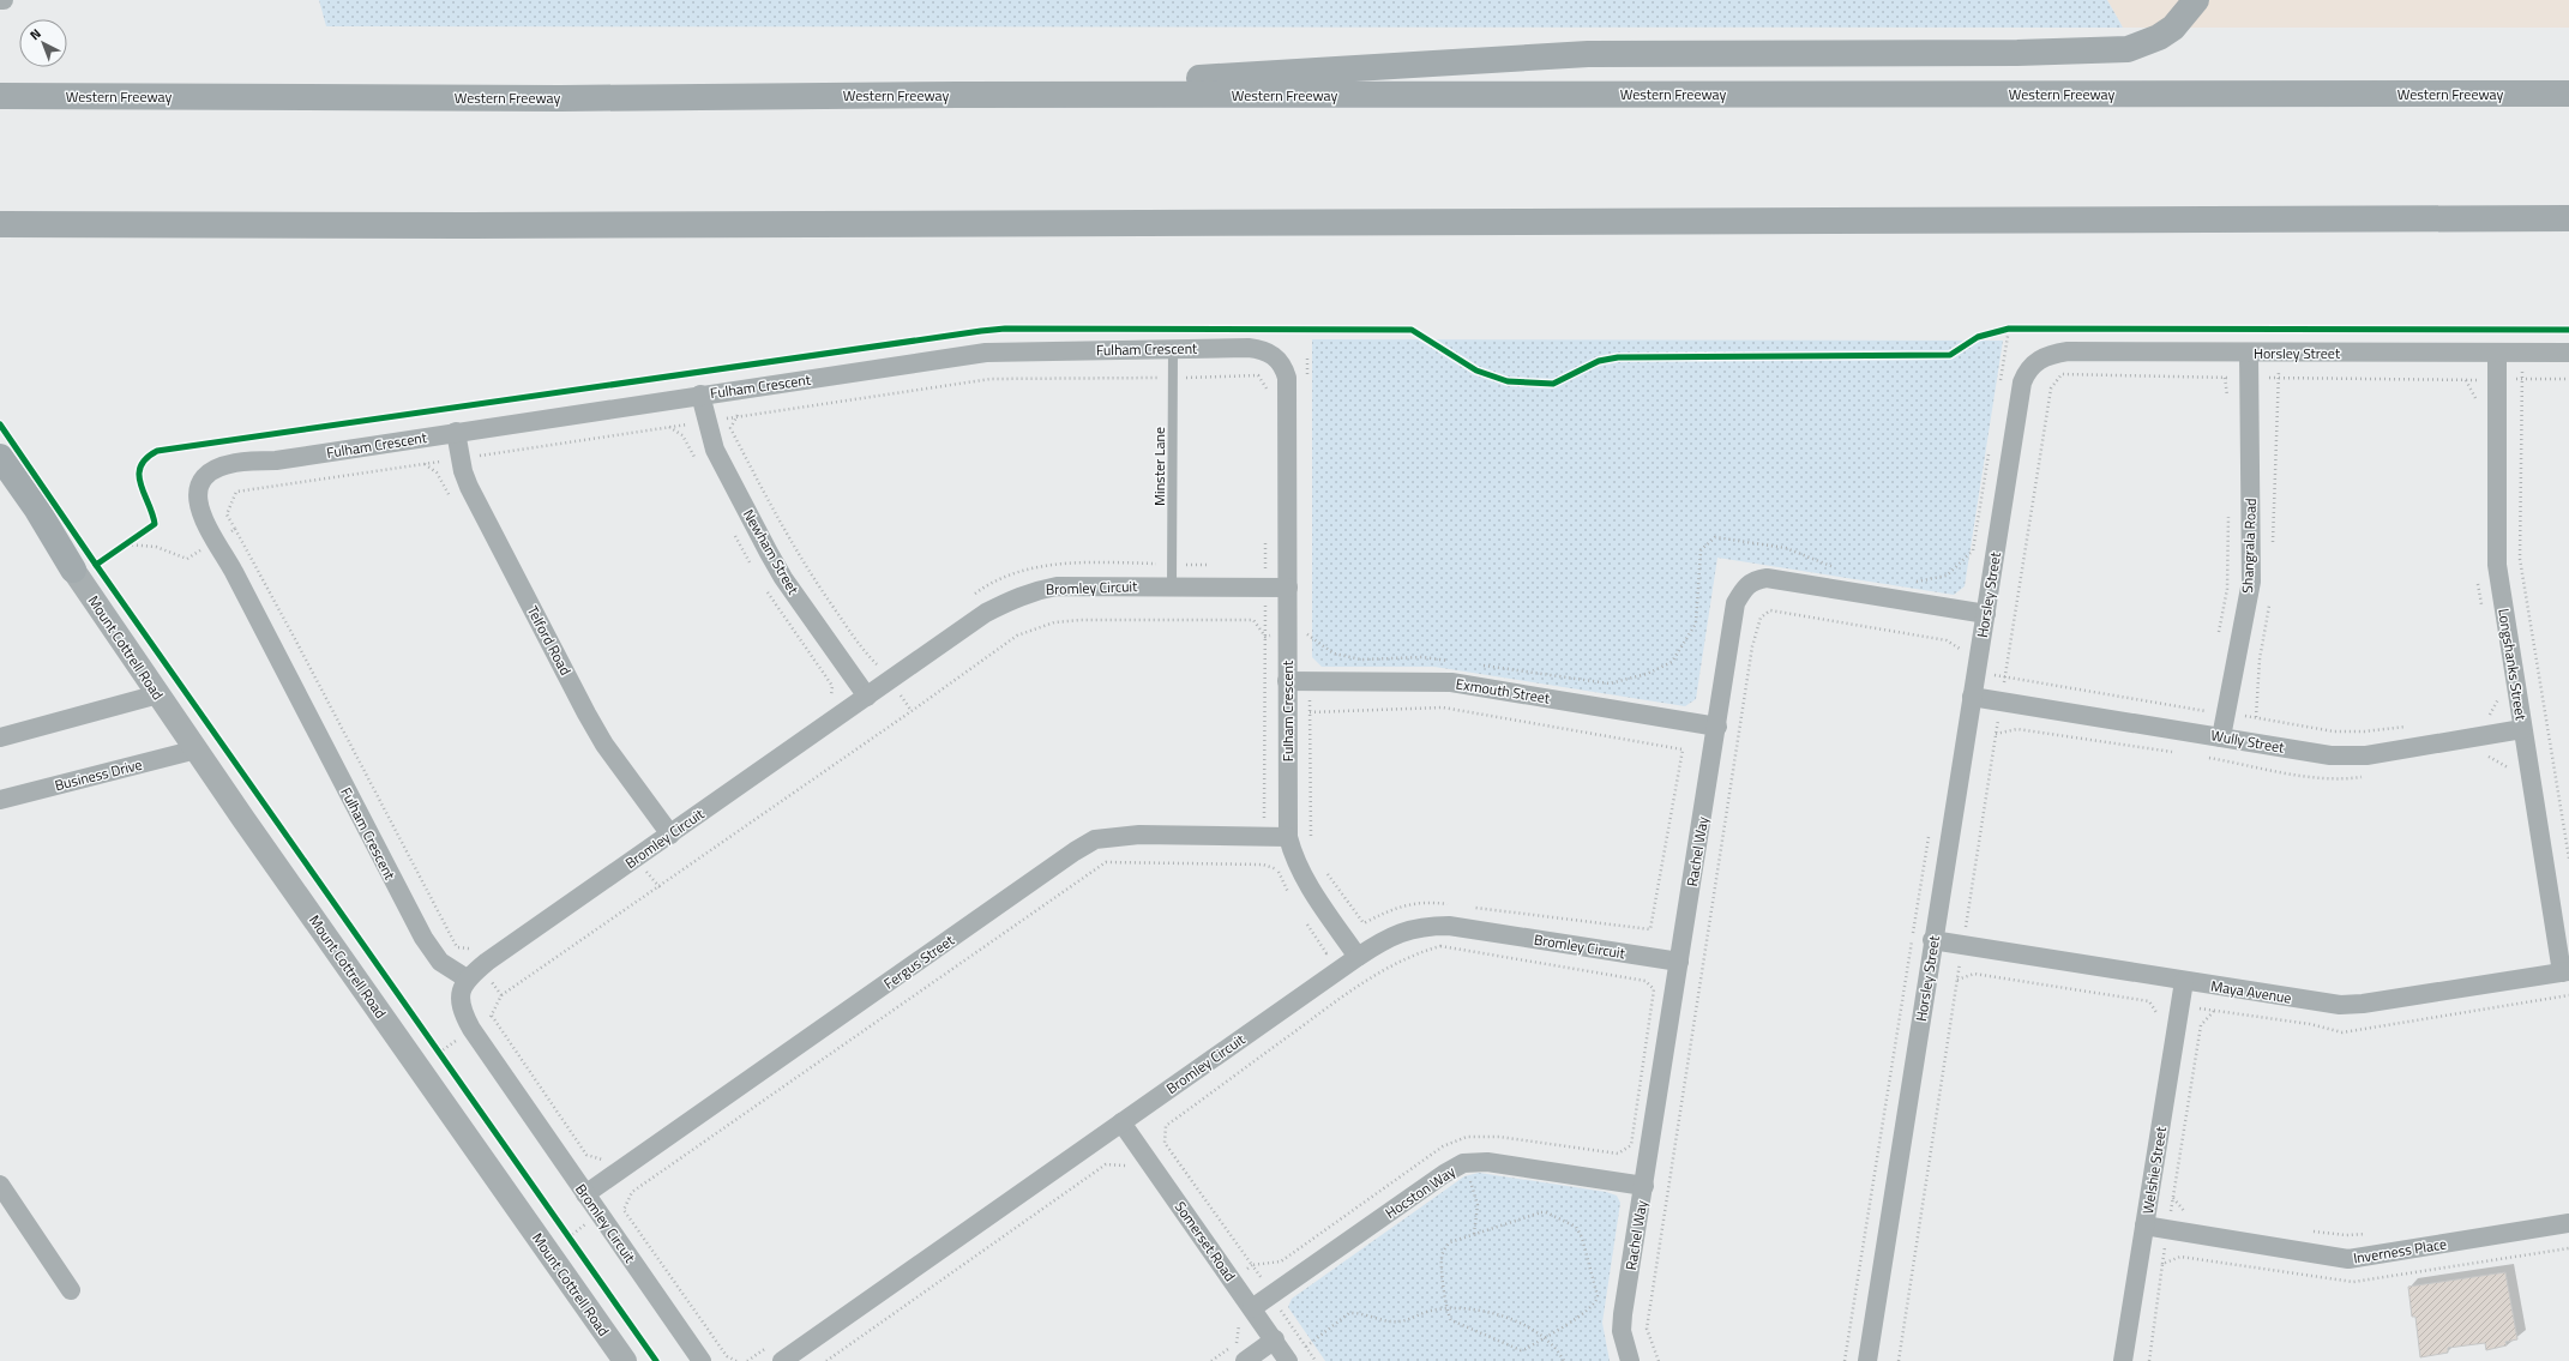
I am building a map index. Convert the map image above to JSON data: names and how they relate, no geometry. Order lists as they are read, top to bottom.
{
  "streets": {
    "highway": ["Western Freeway"],
    "street": [
      "Fulham Crescent",
      "Horsley Street",
      "Shangrala Road",
      "Newham Street",
      "Bromley Circuit",
      "Telford Road",
      "Mount Cottrell Road",
      "Longshanks Street",
      "Exmouth Street",
      "Wully Street",
      "Business Drive",
      "Rachel Way",
      "Fergus Street",
      "Maya Avenue",
      "Welshie Street",
      "Hocston Way",
      "Somerset Road",
      "Inverness Place"
    ],
    "lane": ["Minster Lane"]
  },
  "crossings": [
    ["Fulham Crescent", "Minster Lane"],
    ["Fulham Crescent", "Newham Street"],
    ["Fulham Crescent", "Bromley Circuit"],
    ["Fulham Crescent", "Telford Road"],
    ["Fulham Crescent", "Exmouth Street"],
    ["Fulham Crescent", "Fergus Street"],
    ["Horsley Street", "Shangrala Road"],
    ["Horsley Street", "Longshanks Street"],
    ["Horsley Street", "Wully Street"],
    ["Horsley Street", "Rachel Way"],
    ["Horsley Street", "Maya Avenue"],
    ["Minster Lane", "Bromley Circuit"],
    ["Shangrala Road", "Wully Street"],
    ["Newham Street", "Bromley Circuit"],
    ["Bromley Circuit", "Telford Road"],
    ["Bromley Circuit", "Rachel Way"],
    ["Bromley Circuit", "Fergus Street"],
    ["Bromley Circuit", "Somerset Road"],
    ["Mount Cottrell Road", "Business Drive"],
    ["Longshanks Street", "Wully Street"],
    ["Longshanks Street", "Maya Avenue"],
    ["Exmouth Street", "Rachel Way"],
    ["Rachel Way", "Hocston Way"],
    ["Maya Avenue", "Welshie Street"],
    ["Welshie Street", "Inverness Place"],
    ["Hocston Way", "Somerset Road"]
  ],
  "north": "top left"
}
